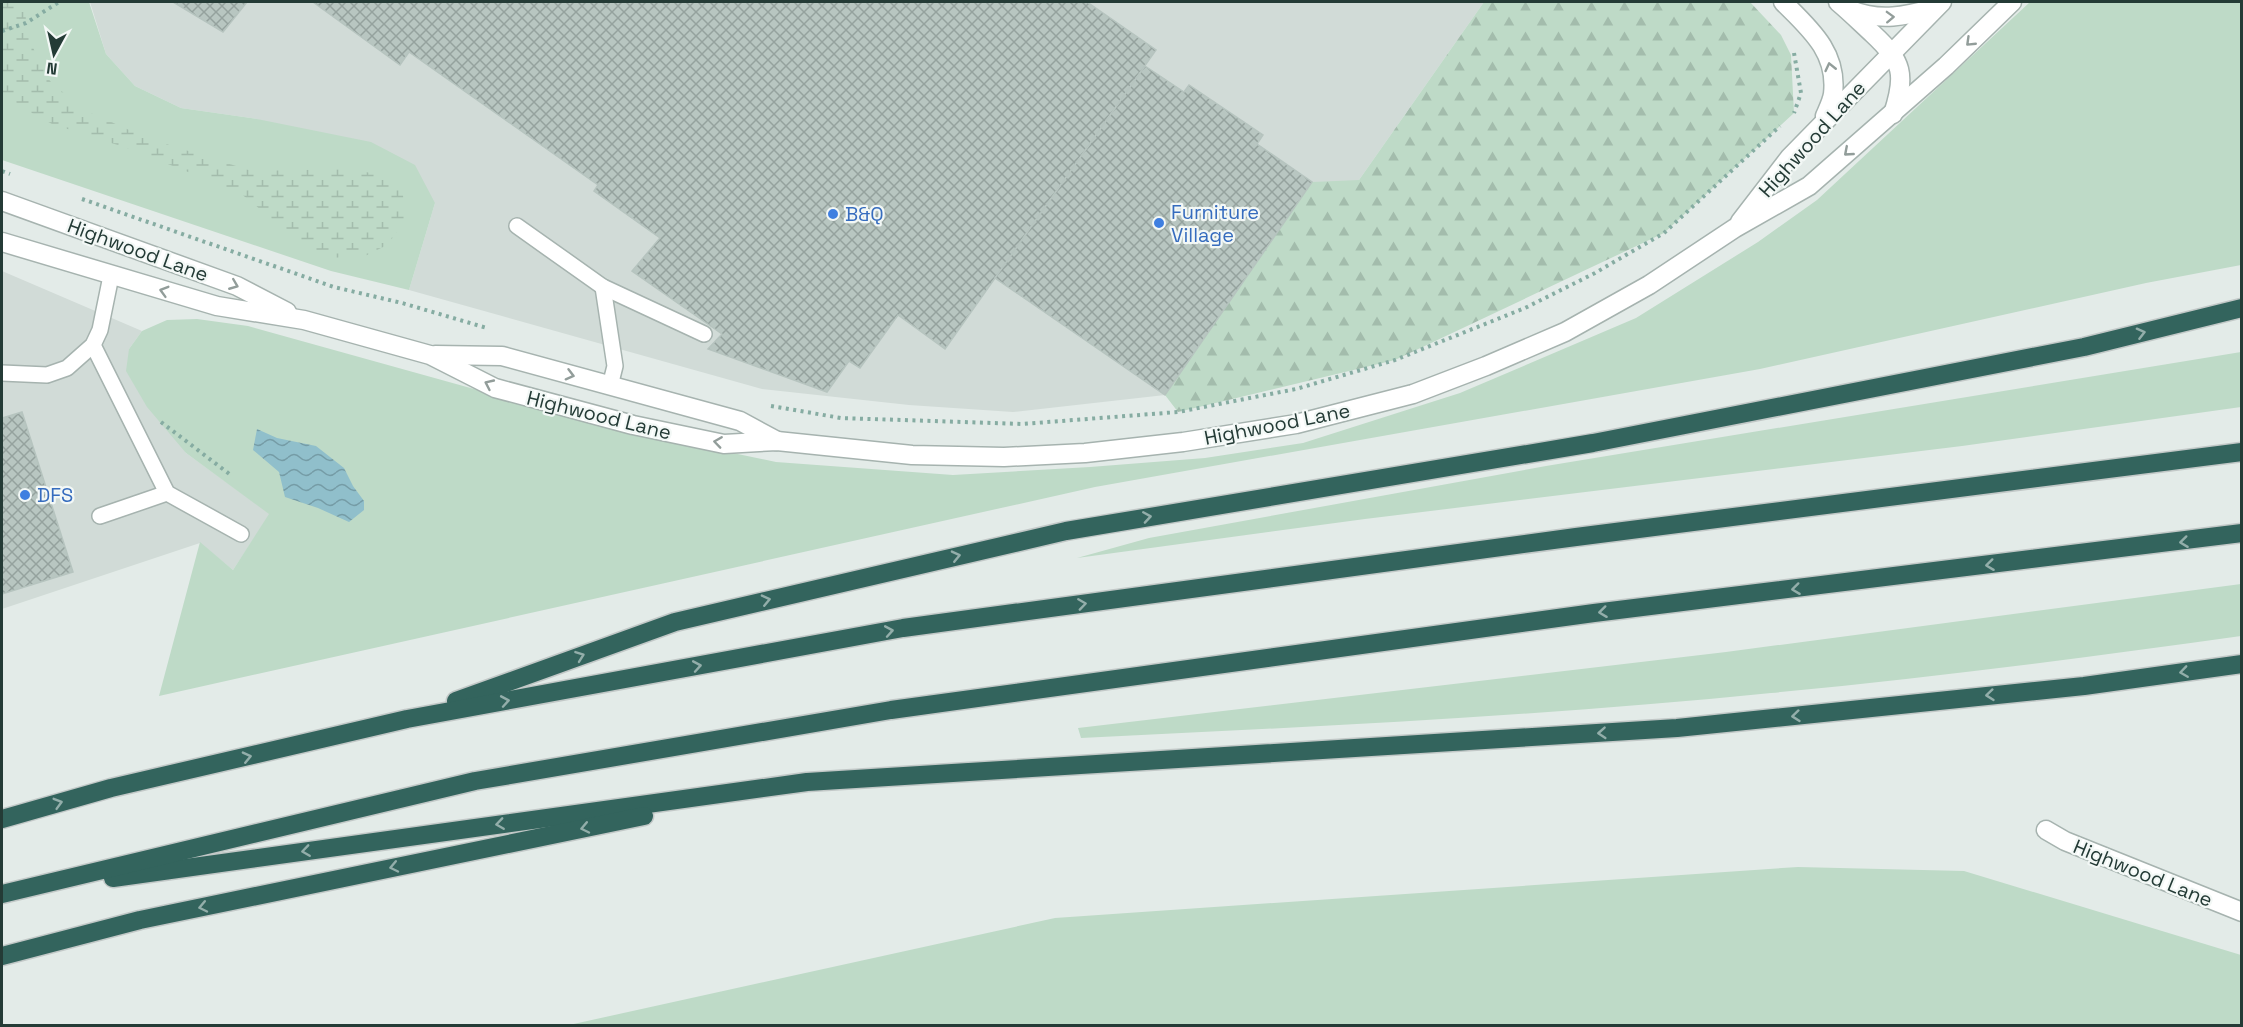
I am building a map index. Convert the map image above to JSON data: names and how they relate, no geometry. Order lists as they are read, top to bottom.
{
  "streets": {
    "street": ["Highwood Lane"]
  },
  "places": ["B&Q", "Furniture Village", "DFS"],
  "north": "bottom"
}
